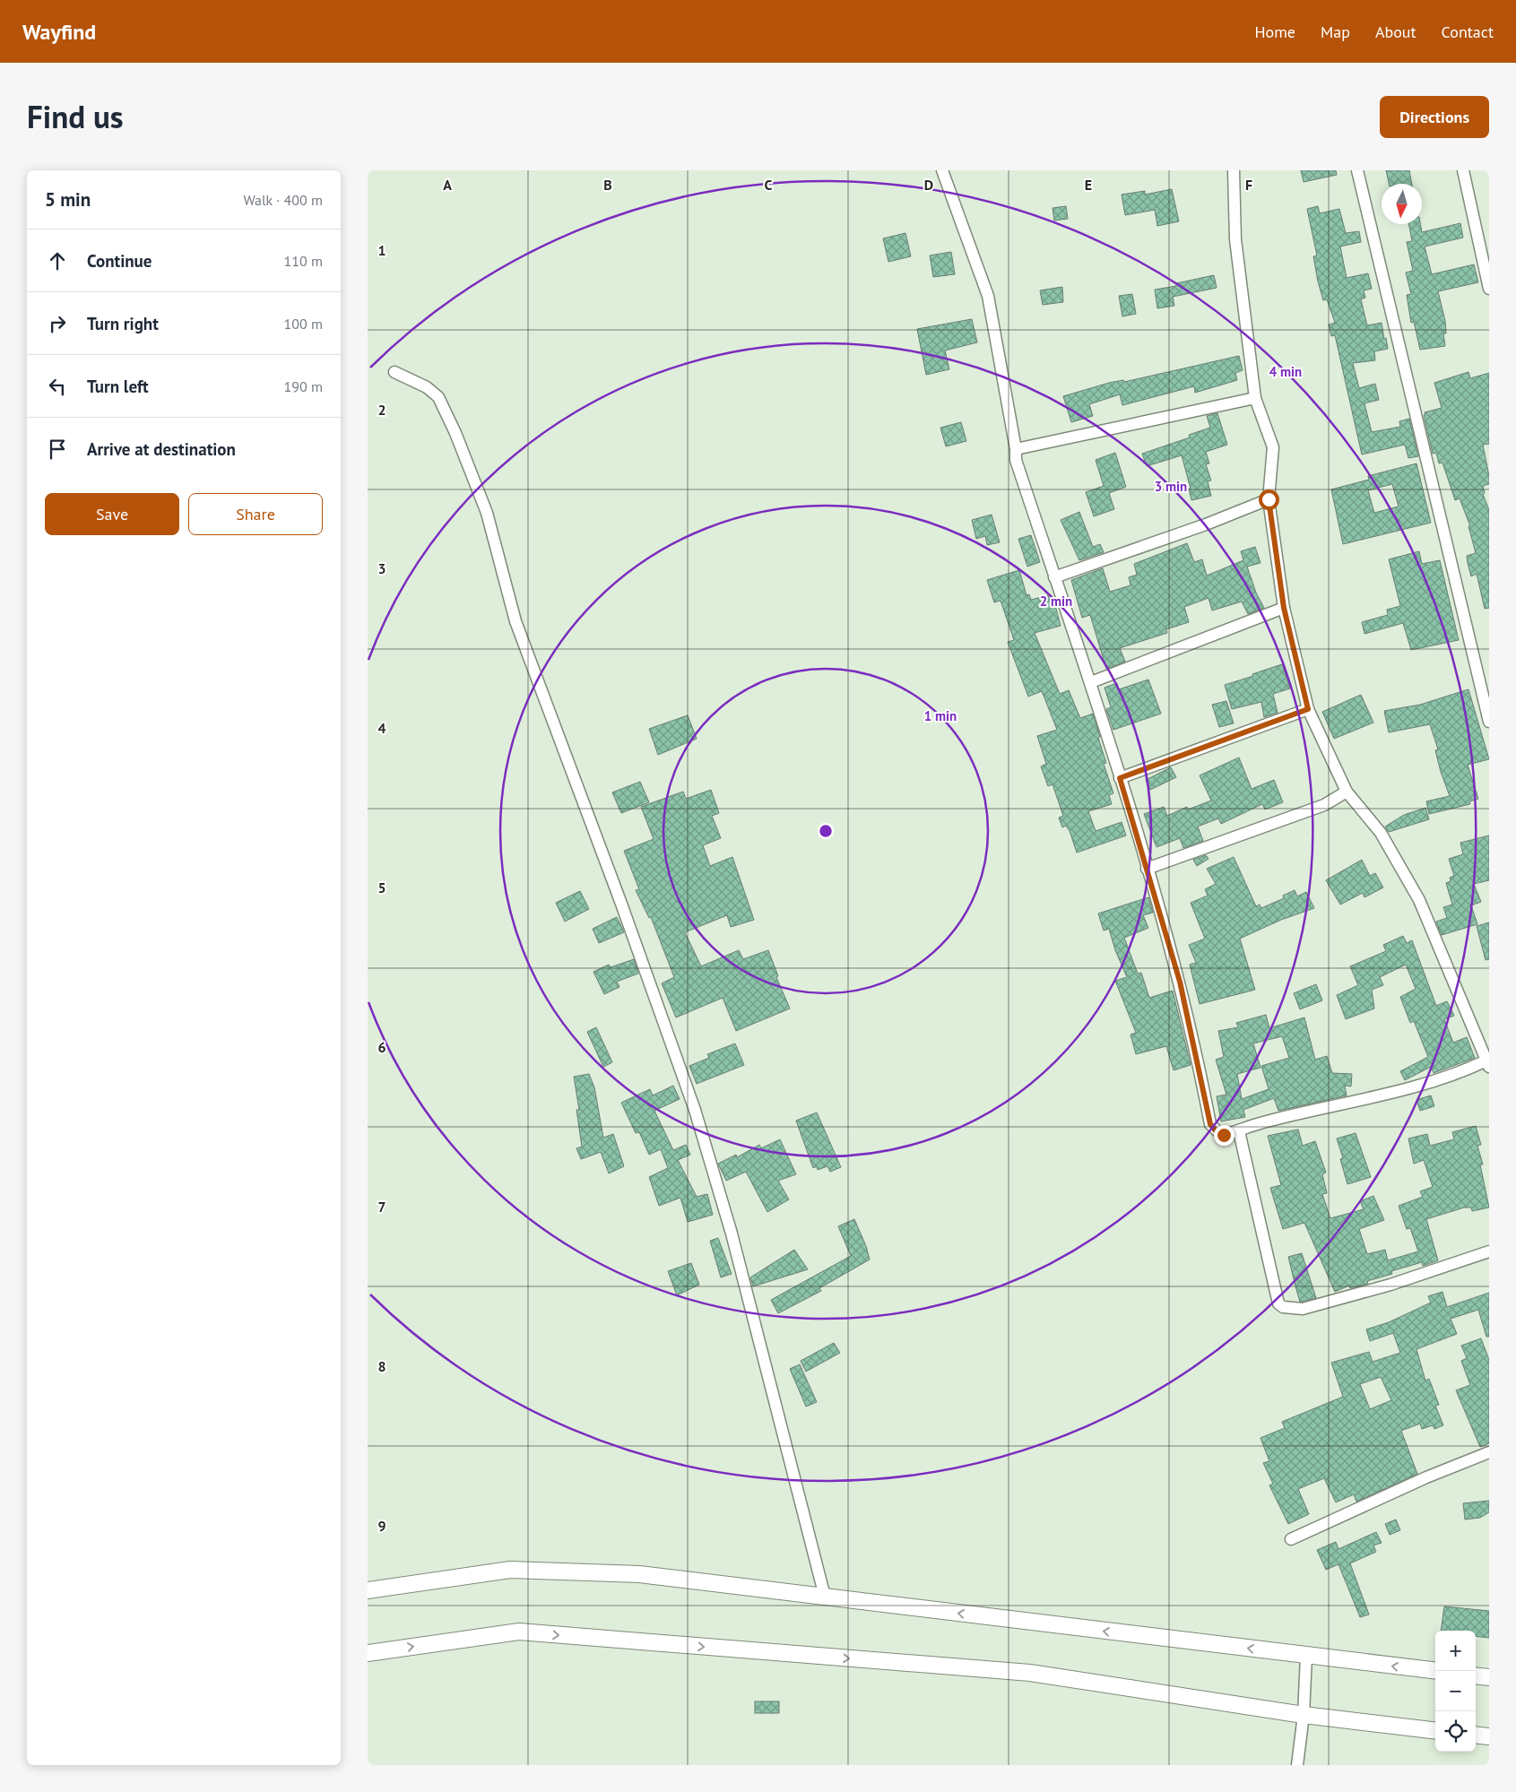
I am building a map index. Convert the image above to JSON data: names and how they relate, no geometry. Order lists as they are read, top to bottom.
{
  "north": "bottom",
  "page": {
    "header": "Wayfind",
    "nav": [
      "Home",
      "Map",
      "About",
      "Contact"
    ],
    "title": "Find us",
    "buttons": [
      "Directions",
      ["Save", "Share"]
    ],
    "heading": ["5 min", "Walk · 400 m"],
    "list": [
      ["Continue", "110 m"],
      ["Turn right", "100 m"],
      ["Turn left", "190 m"],
      "Arrive at destination"
    ],
    "map_buttons": ["+", "−"]
  },
  "grid": {
    "columns": [
      "A",
      "B",
      "C",
      "D",
      "E",
      "F"
    ],
    "rows": [
      "1",
      "2",
      "3",
      "4",
      "5",
      "6",
      "7",
      "8",
      "9"
    ]
  },
  "rings": [
    "4 min",
    "3 min",
    "2 min",
    "1 min"
  ]
}
